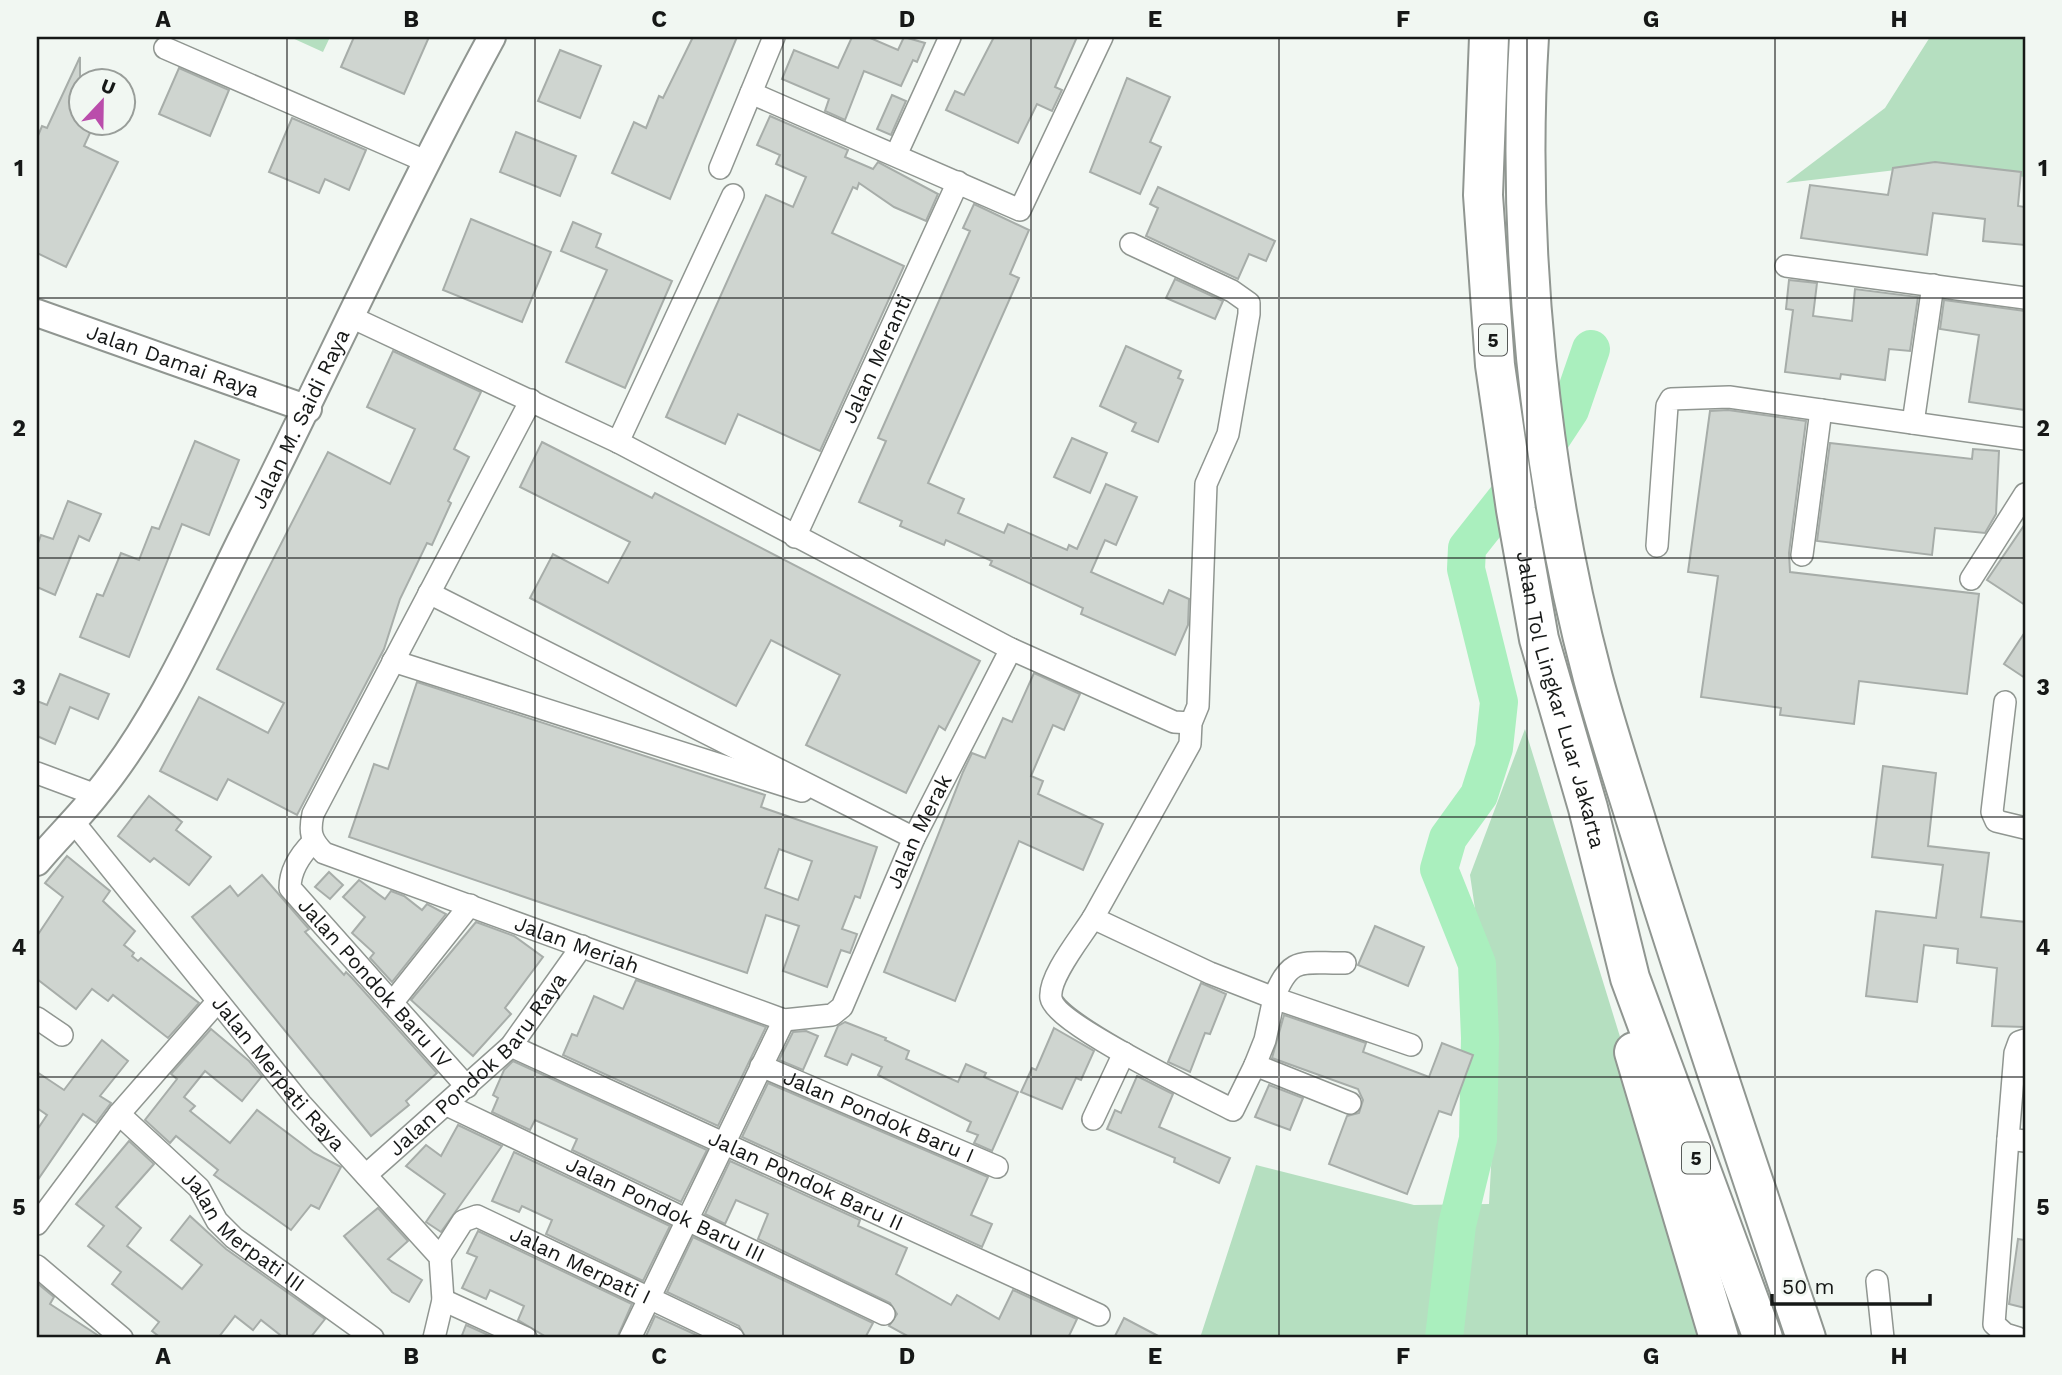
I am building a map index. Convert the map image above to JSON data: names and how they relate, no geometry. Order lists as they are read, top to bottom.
{
  "streets": {
    "highway": ["5", "Jalan Tol Lingkar Luar Jakarta"],
    "street": [
      "Jalan Meranti",
      "Jalan Damai Raya",
      "Jalan M. Saidi Raya",
      "Jalan Merak",
      "Jalan Meriah",
      "Jalan Pondok Baru IV",
      "Jalan Pondok Baru Raya",
      "Jalan Merpati Raya",
      "Jalan Pondok Baru I",
      "Jalan Pondok Baru II",
      "Jalan Pondok Baru III",
      "Jalan Merpati III",
      "Jalan Merpati I"
    ]
  },
  "crossings": [
    ["Jalan Damai Raya", "Jalan M. Saidi Raya"],
    ["Jalan M. Saidi Raya", "Jalan Merpati Raya"],
    ["Jalan Merak", "Jalan Meriah"],
    ["Jalan Meriah", "Jalan Pondok Baru IV"],
    ["Jalan Meriah", "Jalan Pondok Baru Raya"],
    ["Jalan Pondok Baru IV", "Jalan Pondok Baru Raya"],
    ["Jalan Pondok Baru Raya", "Jalan Merpati Raya"],
    ["Jalan Pondok Baru Raya", "Jalan Pondok Baru II"],
    ["Jalan Pondok Baru Raya", "Jalan Pondok Baru III"],
    ["Jalan Merpati Raya", "Jalan Merpati I"]
  ],
  "scale_bar": "50 m",
  "north": "top",
  "grid": {
    "columns": [
      "A",
      "B",
      "C",
      "D",
      "E",
      "F",
      "G",
      "H"
    ],
    "rows": [
      "1",
      "2",
      "3",
      "4",
      "5"
    ]
  }
}
